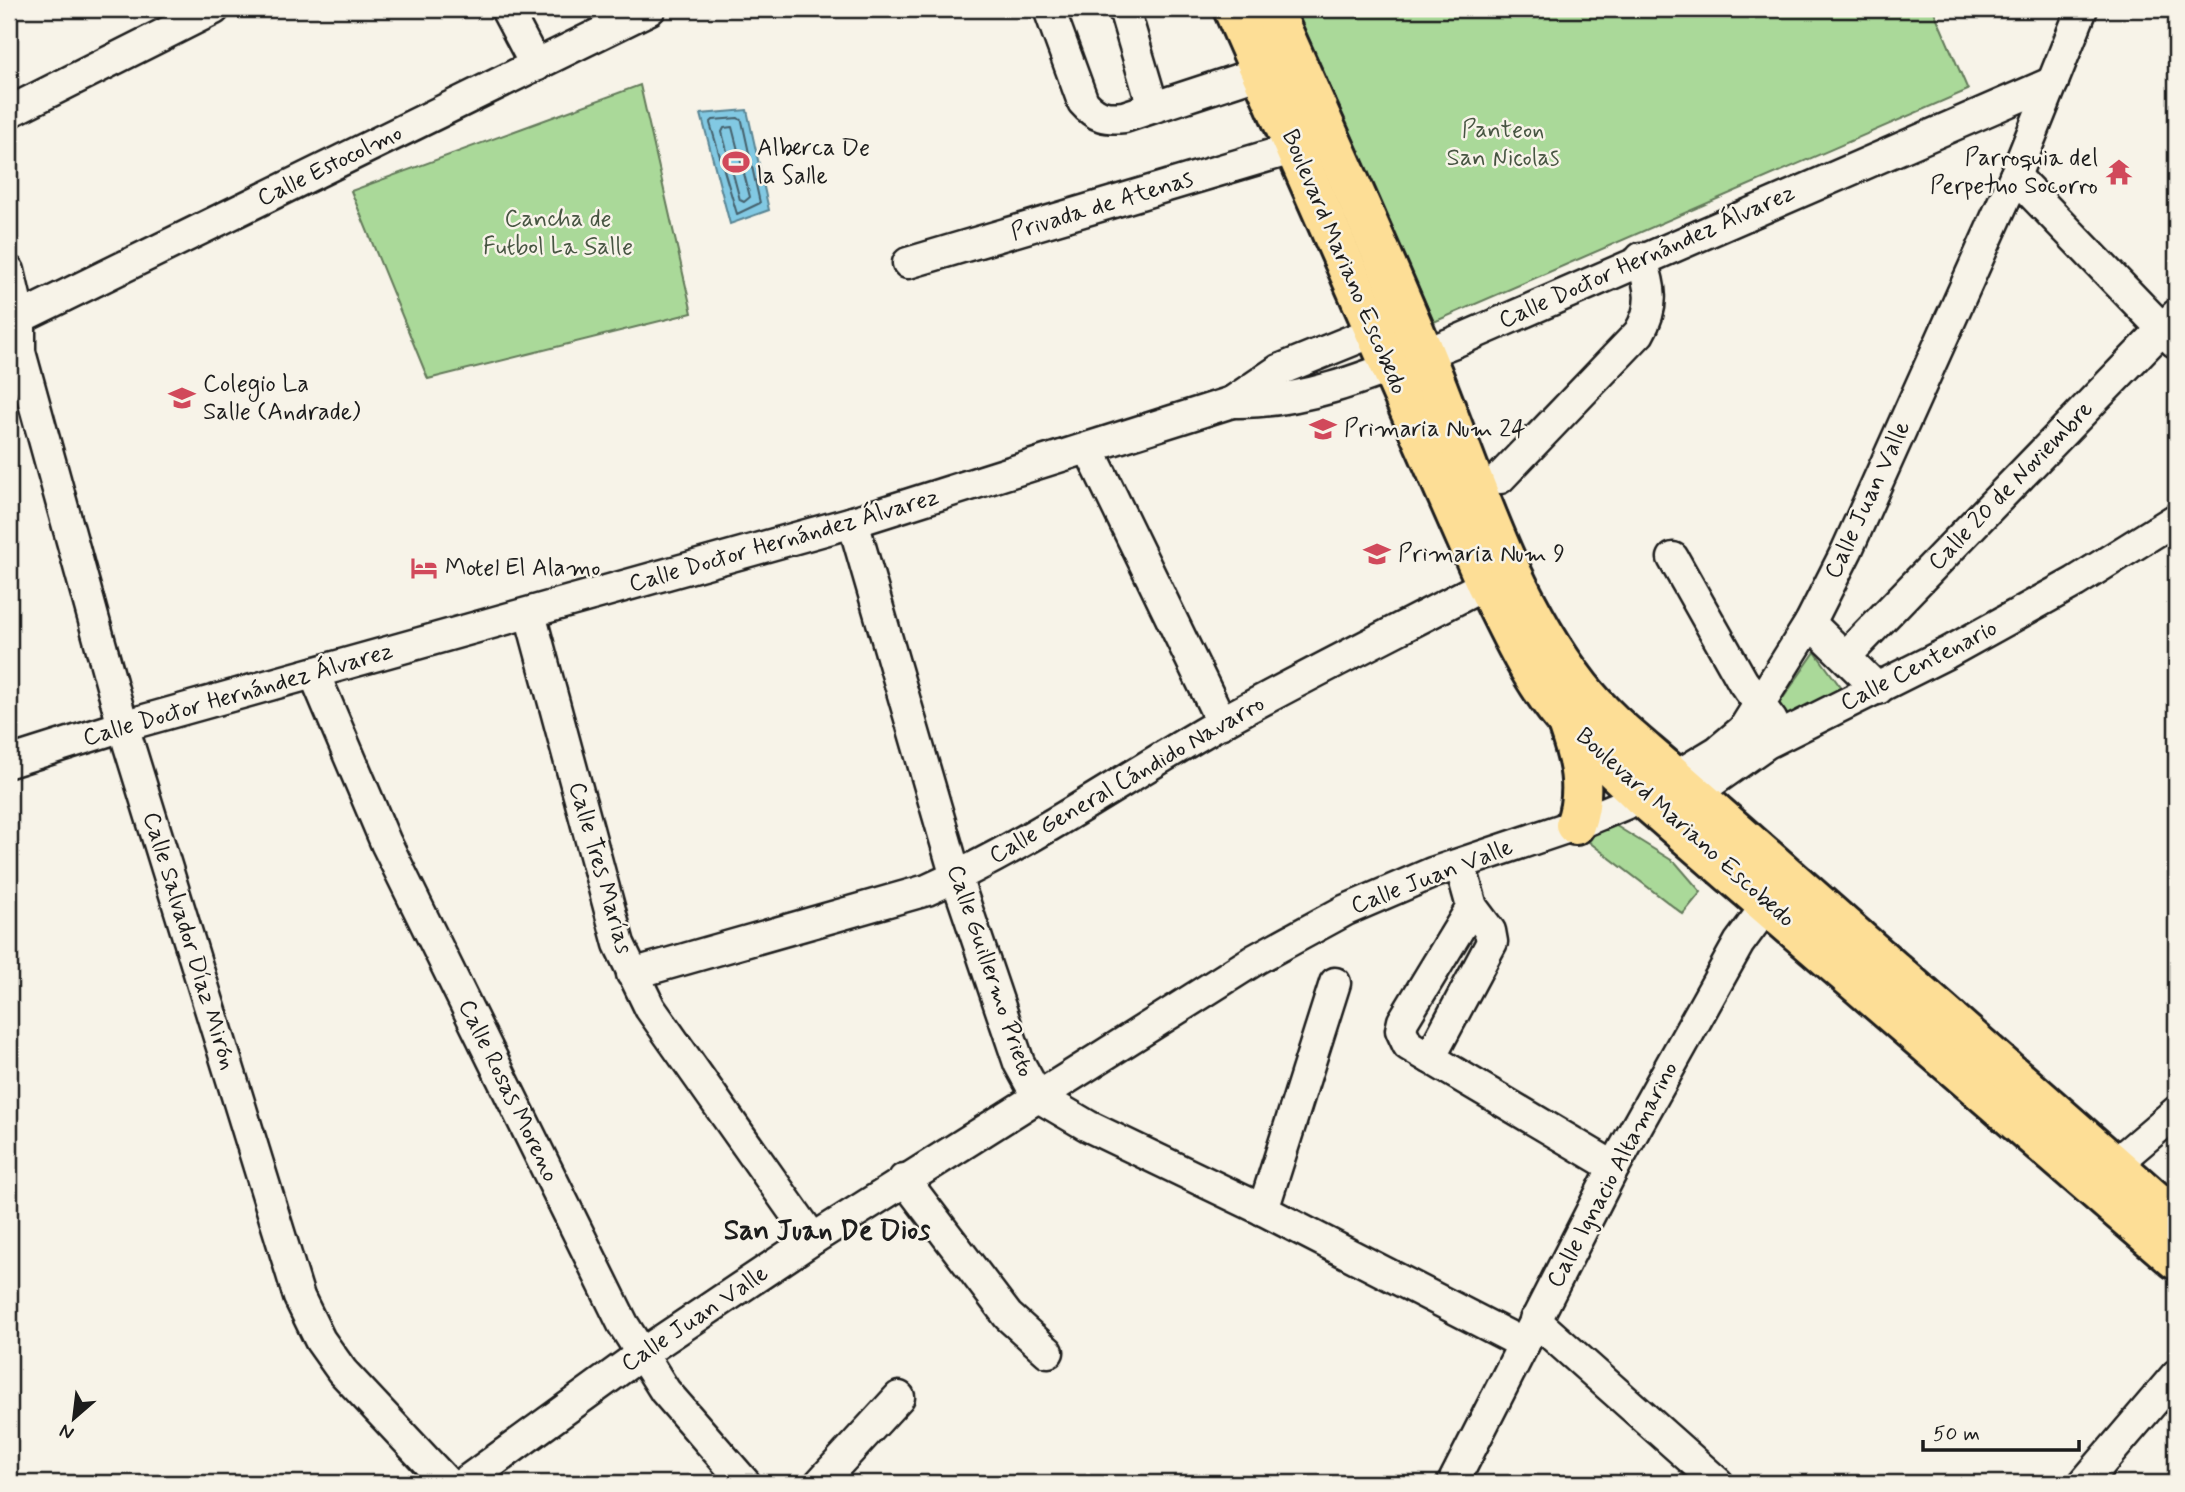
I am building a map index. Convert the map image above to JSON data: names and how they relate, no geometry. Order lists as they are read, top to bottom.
{
  "streets": {
    "main road": ["Boulevard Mariano Escobedo"],
    "street": [
      "Calle Estocolmo",
      "Privada de Atenas",
      "Calle Doctor Hernández Álvarez",
      "Calle 20 de Noviembre",
      "Calle Juan Valle",
      "Calle Centenario",
      "Calle General Cándido Navarro",
      "Calle Tres Marías",
      "Calle Salvador Díaz Mirón",
      "Calle Guillermo Prieto",
      "Calle Rosas Moreno",
      "Calle Ignacio Altamarino"
    ]
  },
  "crossings": [
    ["Calle Estocolmo", "Calle Salvador Díaz Mirón"],
    ["Privada de Atenas", "Boulevard Mariano Escobedo"],
    ["Calle Doctor Hernández Álvarez", "Boulevard Mariano Escobedo"],
    ["Calle Doctor Hernández Álvarez", "Calle Juan Valle"],
    ["Calle Doctor Hernández Álvarez", "Calle Tres Marías"],
    ["Calle Doctor Hernández Álvarez", "Calle Salvador Díaz Mirón"],
    ["Calle Doctor Hernández Álvarez", "Calle Guillermo Prieto"],
    ["Calle Doctor Hernández Álvarez", "Calle Rosas Moreno"],
    ["Boulevard Mariano Escobedo", "Calle Juan Valle"],
    ["Boulevard Mariano Escobedo", "Calle Centenario"],
    ["Boulevard Mariano Escobedo", "Calle General Cándido Navarro"],
    ["Boulevard Mariano Escobedo", "Calle Ignacio Altamarino"],
    ["Calle Juan Valle", "Calle Centenario"],
    ["Calle Juan Valle", "Calle Tres Marías"],
    ["Calle Juan Valle", "Calle Guillermo Prieto"],
    ["Calle Juan Valle", "Calle Rosas Moreno"],
    ["Calle General Cándido Navarro", "Calle Tres Marías"],
    ["Calle General Cándido Navarro", "Calle Guillermo Prieto"],
    ["Calle Guillermo Prieto", "Calle Ignacio Altamarino"]
  ],
  "districts": ["San Juan De Dios"],
  "parks": ["Panteon San Nicolas", "Cancha de Futbol La Salle"],
  "places": {
    "sports": ["Alberca De la Salle"],
    "temple": ["Parroquia del Perpetuo Socorro"],
    "school or university": ["Colegio La Salle (Andrade)", "Primaria Num 24", "Primaria Num 9"],
    "hotel": ["Motel El Alamo"]
  },
  "scale_bar": "50 m",
  "north": "bottom left"
}
